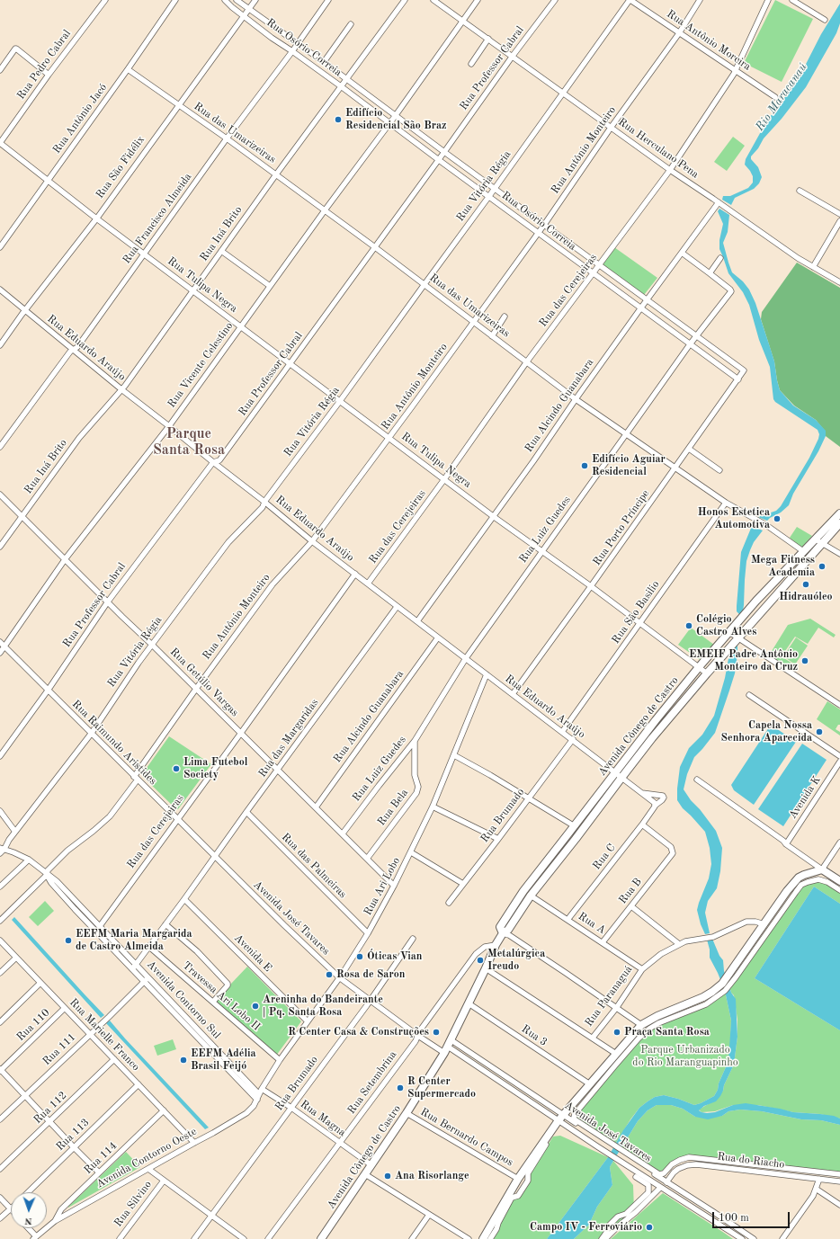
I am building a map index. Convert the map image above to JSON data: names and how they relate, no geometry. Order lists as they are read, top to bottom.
{
  "streets": {
    "main road": ["Avenida Cônego de Castro"],
    "street": [
      "Rua Antônio Moreira",
      "Rua Osório Correia",
      "Rua Pedro Cabral",
      "Rua Professor Cabral",
      "Rua Antônio Jacó",
      "Rua das Umarizeiras",
      "Rua Herculano Pena",
      "Rua Antônio Monteiro",
      "Rua São Fidélix",
      "Rua Vitória Régia",
      "Rua Francisco Almeida",
      "Rua Iná Brito",
      "Rua Tulipa Negra",
      "Rua das Cerejeiras",
      "Rua Eduardo Araújo",
      "Rua Vicente Celestino",
      "Rua Alcindo Guanabara",
      "Rua Porto Príncipe",
      "Rua Luiz Guedes",
      "Rua São Basilio",
      "Rua Getúlio Vargas",
      "Rua das Margaridas",
      "Rua Raimundo Aristides",
      "Avenida K",
      "Rua Bela",
      "Rua Brumado",
      "Rua C",
      "Rua das Palmeiras",
      "Rua Ari Lobo",
      "Rua B",
      "Avenida José Tavares",
      "Rua A",
      "Avenida E",
      "Travessa Ari Lobo II",
      "Rua Paranaguá",
      "Avenida Contorno Sul",
      "Rua 110",
      "Rua Marielle Franco",
      "Rua 3",
      "Rua 111",
      "Rua Setembrina",
      "Rua 112",
      "Rua Magna",
      "Rua 113",
      "Rua Bernardo Campos",
      "Rua 114",
      "Avenida Contorno Oeste",
      "Rua do Riacho",
      "Rua Silvino"
    ]
  },
  "crossings": [
    ["Rua Antônio Moreira", "Rua Antônio Monteiro"],
    ["Rua Antônio Moreira", "Rua Vitória Régia"],
    ["Rua Antônio Moreira", "Rua das Cerejeiras"],
    ["Rua Osório Correia", "Rua Professor Cabral"],
    ["Rua Osório Correia", "Rua Antônio Monteiro"],
    ["Rua Osório Correia", "Rua São Fidélix"],
    ["Rua Osório Correia", "Rua Vitória Régia"],
    ["Rua Osório Correia", "Rua Francisco Almeida"],
    ["Rua Osório Correia", "Rua Iná Brito"],
    ["Rua Osório Correia", "Rua das Cerejeiras"],
    ["Rua Osório Correia", "Rua Vicente Celestino"],
    ["Rua Osório Correia", "Rua Alcindo Guanabara"],
    ["Rua Osório Correia", "Rua Porto Príncipe"],
    ["Rua Osório Correia", "Rua Luiz Guedes"],
    ["Rua Pedro Cabral", "Rua Tulipa Negra"],
    ["Rua Professor Cabral", "Rua das Umarizeiras"],
    ["Rua Professor Cabral", "Rua Herculano Pena"],
    ["Rua Professor Cabral", "Rua Tulipa Negra"],
    ["Rua Professor Cabral", "Rua Eduardo Araújo"],
    ["Rua Professor Cabral", "Rua Getúlio Vargas"],
    ["Rua Professor Cabral", "Rua Raimundo Aristides"],
    ["Rua Antônio Jacó", "Rua das Umarizeiras"],
    ["Rua Antônio Jacó", "Rua Tulipa Negra"],
    ["Rua das Umarizeiras", "Rua Antônio Monteiro"],
    ["Rua das Umarizeiras", "Rua São Fidélix"],
    ["Rua das Umarizeiras", "Rua Vitória Régia"],
    ["Rua das Umarizeiras", "Rua Francisco Almeida"],
    ["Rua das Umarizeiras", "Rua Iná Brito"],
    ["Rua das Umarizeiras", "Rua das Cerejeiras"],
    ["Rua das Umarizeiras", "Rua Vicente Celestino"],
    ["Rua das Umarizeiras", "Rua Alcindo Guanabara"],
    ["Rua das Umarizeiras", "Rua Porto Príncipe"],
    ["Rua das Umarizeiras", "Rua Luiz Guedes"],
    ["Rua das Umarizeiras", "Rua São Basilio"],
    ["Rua das Umarizeiras", "Avenida Cônego de Castro"],
    ["Rua Herculano Pena", "Rua Antônio Monteiro"],
    ["Rua Herculano Pena", "Rua Vitória Régia"],
    ["Rua Herculano Pena", "Rua das Cerejeiras"],
    ["Rua Herculano Pena", "Rua Vicente Celestino"],
    ["Rua Herculano Pena", "Rua Alcindo Guanabara"],
    ["Rua Antônio Monteiro", "Rua Tulipa Negra"],
    ["Rua Antônio Monteiro", "Rua Eduardo Araújo"],
    ["Rua Antônio Monteiro", "Rua Getúlio Vargas"],
    ["Rua Antônio Monteiro", "Rua Raimundo Aristides"],
    ["Rua Antônio Monteiro", "Avenida Contorno Sul"],
    ["Rua São Fidélix", "Rua Tulipa Negra"],
    ["Rua São Fidélix", "Rua Eduardo Araújo"],
    ["Rua Vitória Régia", "Rua Tulipa Negra"],
    ["Rua Vitória Régia", "Rua Eduardo Araújo"],
    ["Rua Vitória Régia", "Rua Getúlio Vargas"],
    ["Rua Vitória Régia", "Rua Raimundo Aristides"],
    ["Rua Vitória Régia", "Avenida Contorno Sul"],
    ["Rua Francisco Almeida", "Rua Tulipa Negra"],
    ["Rua Francisco Almeida", "Rua Eduardo Araújo"],
    ["Rua Iná Brito", "Rua Tulipa Negra"],
    ["Rua Iná Brito", "Rua Eduardo Araújo"],
    ["Rua Iná Brito", "Rua Getúlio Vargas"],
    ["Rua Tulipa Negra", "Rua das Cerejeiras"],
    ["Rua Tulipa Negra", "Rua Vicente Celestino"],
    ["Rua Tulipa Negra", "Rua Alcindo Guanabara"],
    ["Rua Tulipa Negra", "Rua Porto Príncipe"],
    ["Rua Tulipa Negra", "Rua Luiz Guedes"],
    ["Rua Tulipa Negra", "Rua São Basilio"],
    ["Rua Tulipa Negra", "Avenida Cônego de Castro"],
    ["Rua das Cerejeiras", "Rua Eduardo Araújo"],
    ["Rua das Cerejeiras", "Rua Getúlio Vargas"],
    ["Rua das Cerejeiras", "Rua Raimundo Aristides"],
    ["Rua das Cerejeiras", "Avenida Contorno Sul"],
    ["Rua Eduardo Araújo", "Rua Vicente Celestino"],
    ["Rua Eduardo Araújo", "Rua Alcindo Guanabara"],
    ["Rua Eduardo Araújo", "Rua Porto Príncipe"],
    ["Rua Eduardo Araújo", "Rua Luiz Guedes"],
    ["Rua Eduardo Araújo", "Rua São Basilio"],
    ["Rua Eduardo Araújo", "Avenida Cônego de Castro"],
    ["Rua Eduardo Araújo", "Rua das Margaridas"],
    ["Rua Eduardo Araújo", "Rua Brumado"],
    ["Rua Eduardo Araújo", "Rua C"],
    ["Rua Eduardo Araújo", "Rua Ari Lobo"],
    ["Rua Vicente Celestino", "Rua Getúlio Vargas"],
    ["Rua Vicente Celestino", "Rua Raimundo Aristides"],
    ["Rua Alcindo Guanabara", "Rua Luiz Guedes"],
    ["Rua Alcindo Guanabara", "Rua Getúlio Vargas"],
    ["Rua Luiz Guedes", "Rua Getúlio Vargas"],
    ["Rua Luiz Guedes", "Rua Bela"],
    ["Rua Getúlio Vargas", "Rua das Margaridas"],
    ["Rua Getúlio Vargas", "Rua Bela"],
    ["Rua Getúlio Vargas", "Rua Ari Lobo"],
    ["Avenida Cônego de Castro", "Avenida José Tavares"],
    ["Avenida Cônego de Castro", "Rua A"],
    ["Avenida Cônego de Castro", "Rua 3"],
    ["Avenida Cônego de Castro", "Rua Setembrina"],
    ["Avenida Cônego de Castro", "Rua Magna"],
    ["Avenida Cônego de Castro", "Rua Bernardo Campos"],
    ["Rua das Margaridas", "Rua Raimundo Aristides"],
    ["Rua das Margaridas", "Rua das Palmeiras"],
    ["Rua das Margaridas", "Avenida José Tavares"],
    ["Rua das Margaridas", "Avenida E"],
    ["Rua das Margaridas", "Travessa Ari Lobo II"],
    ["Rua das Margaridas", "Avenida Contorno Sul"],
    ["Rua Raimundo Aristides", "Avenida José Tavares"],
    ["Rua Brumado", "Avenida José Tavares"],
    ["Rua Brumado", "Rua Magna"],
    ["Rua C", "Rua B"],
    ["Rua C", "Rua A"],
    ["Rua das Palmeiras", "Rua Ari Lobo"],
    ["Rua Ari Lobo", "Avenida José Tavares"],
    ["Rua Ari Lobo", "Avenida E"],
    ["Rua Ari Lobo", "Travessa Ari Lobo II"],
    ["Rua Ari Lobo", "Avenida Contorno Sul"],
    ["Rua Ari Lobo", "Rua Magna"],
    ["Rua Ari Lobo", "Avenida Contorno Oeste"],
    ["Rua B", "Rua A"],
    ["Avenida José Tavares", "Rua Setembrina"],
    ["Avenida José Tavares", "Rua do Riacho"],
    ["Rua A", "Rua Paranaguá"],
    ["Avenida Contorno Sul", "Rua 111"],
    ["Avenida Contorno Sul", "Rua Magna"],
    ["Avenida Contorno Sul", "Avenida Contorno Oeste"],
    ["Rua 110", "Rua Marielle Franco"],
    ["Rua Marielle Franco", "Rua 111"],
    ["Rua Marielle Franco", "Rua 112"],
    ["Rua Marielle Franco", "Rua 113"],
    ["Rua Marielle Franco", "Rua 114"],
    ["Rua Marielle Franco", "Avenida Contorno Oeste"],
    ["Rua Setembrina", "Rua Magna"],
    ["Rua Magna", "Avenida Contorno Oeste"],
    ["Rua 114", "Avenida Contorno Oeste"]
  ],
  "districts": ["Parque Santa Rosa"],
  "water": ["Rio Maracanaú"],
  "parks": ["Parque Urbanizado do Rio Maranguapinho"],
  "places": [
    "Edifício Residencial São Braz",
    "Edifício Aguiar Residencial",
    "Honos Estetica Automotiva",
    "Mega Fitness Academia",
    "Hidrauóleo",
    "Colégio Castro Alves",
    "EMEIF Padre Antônio Monteiro da Cruz",
    "Capela Nossa Senhora Aparecida",
    "Lima Futebol Society",
    "EEFM Maria Margarida de Castro Almeida",
    "Óticas Vian",
    "Metalúrgica Ireudo",
    "Rosa de Saron",
    "Areninha do Bandeirante | Pq. Santa Rosa",
    "R Center Casa & Construções",
    "Praça Santa Rosa",
    "EEFM Adélia Brasil Feijó",
    "R Center Supermercado",
    "Ana Risorlange",
    "Campo IV - Ferroviário"
  ],
  "scale_bar": "100 m",
  "north": "bottom"
}
